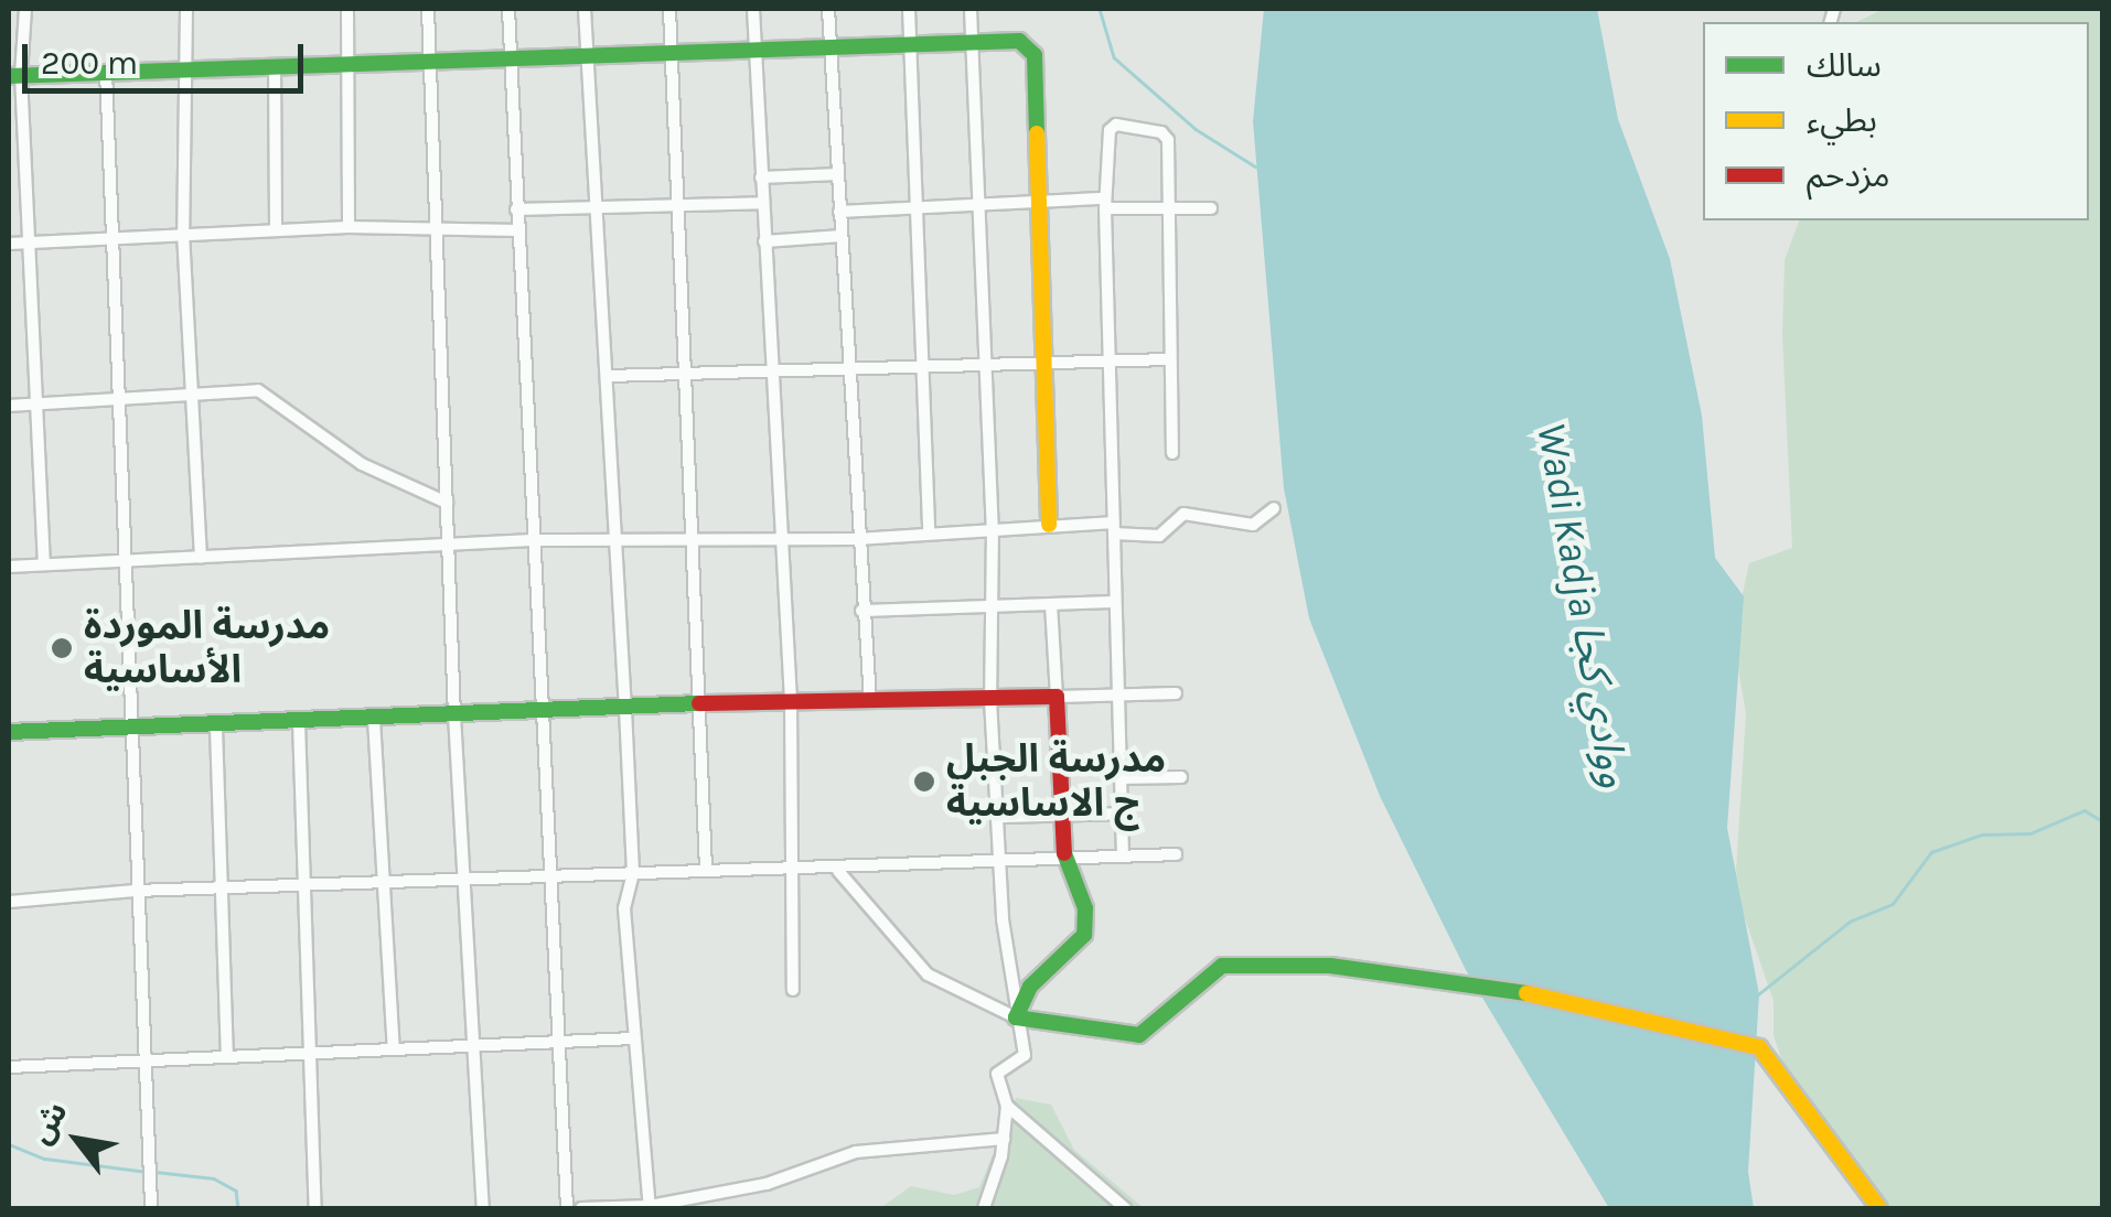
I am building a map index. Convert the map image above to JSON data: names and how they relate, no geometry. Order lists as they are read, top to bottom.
{
  "water": ["Wadi Kadja ووادي كجا"],
  "places": ["مدرسة الموردة الأساسية", "مدرسة الجبل ج الاساسية"],
  "legend": ["سالك", "بطيء", "مزدحم"],
  "scale_bar": "200 m",
  "north": "top left"
}
